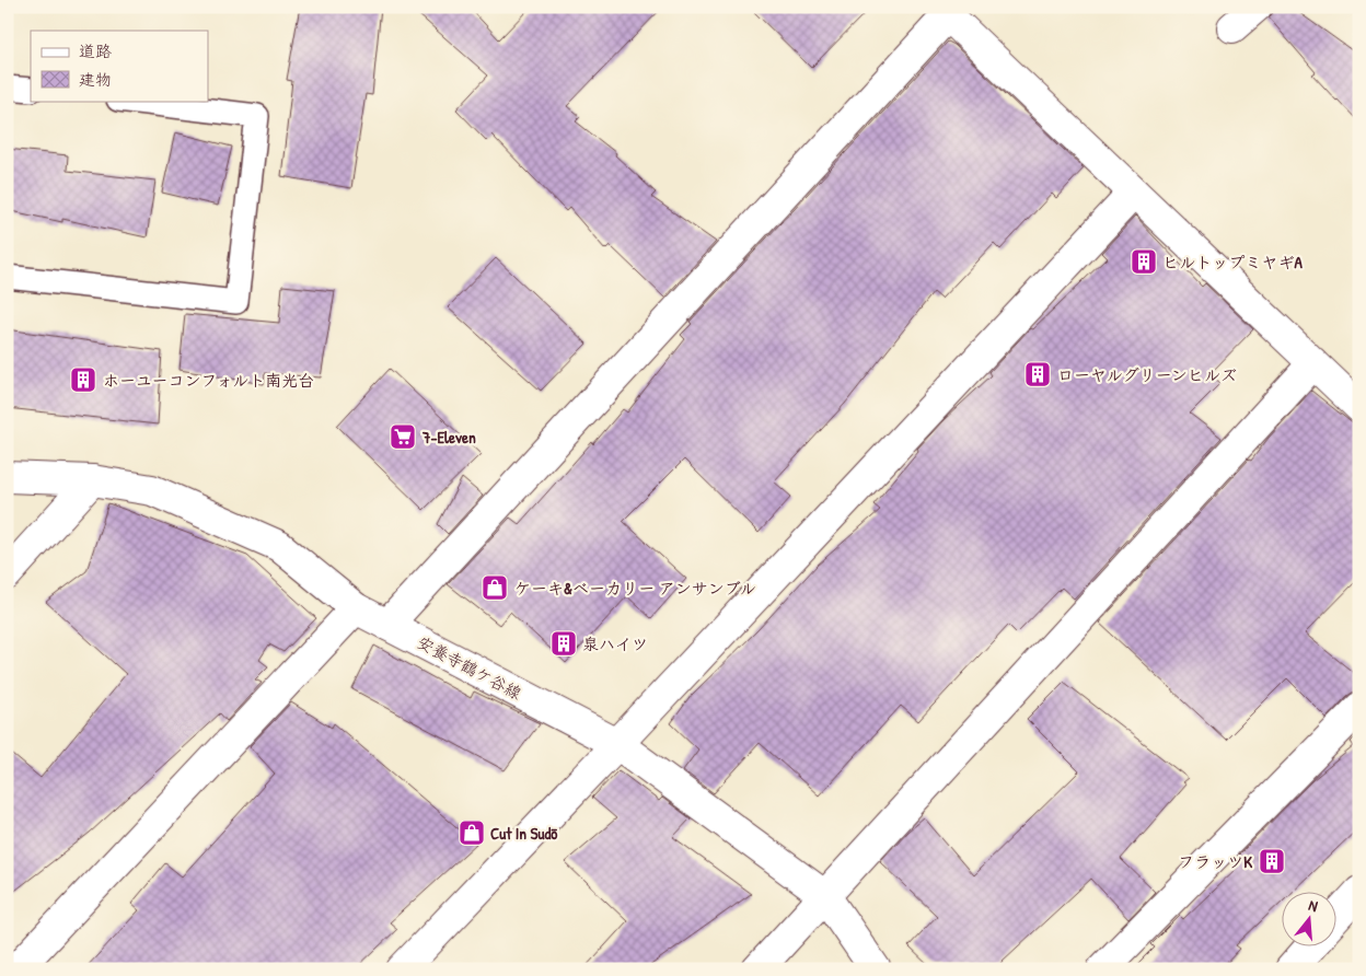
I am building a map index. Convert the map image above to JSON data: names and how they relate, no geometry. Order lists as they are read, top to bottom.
{
  "streets": {
    "street": ["安養寺鶴ケ谷線"]
  },
  "places": {
    "building": [
      "ヒルトップミヤギA",
      "ローヤルグリーンヒルズ",
      "ホーユーコンフォルト南光台",
      "泉ハイツ",
      "フラッツK"
    ],
    "supermarket": ["7-Eleven"],
    "shop": ["ケーキ&ベーカリー アンサンブル", "Cut In Sudō"]
  },
  "legend": ["道路", "建物"],
  "north": "top"
}
